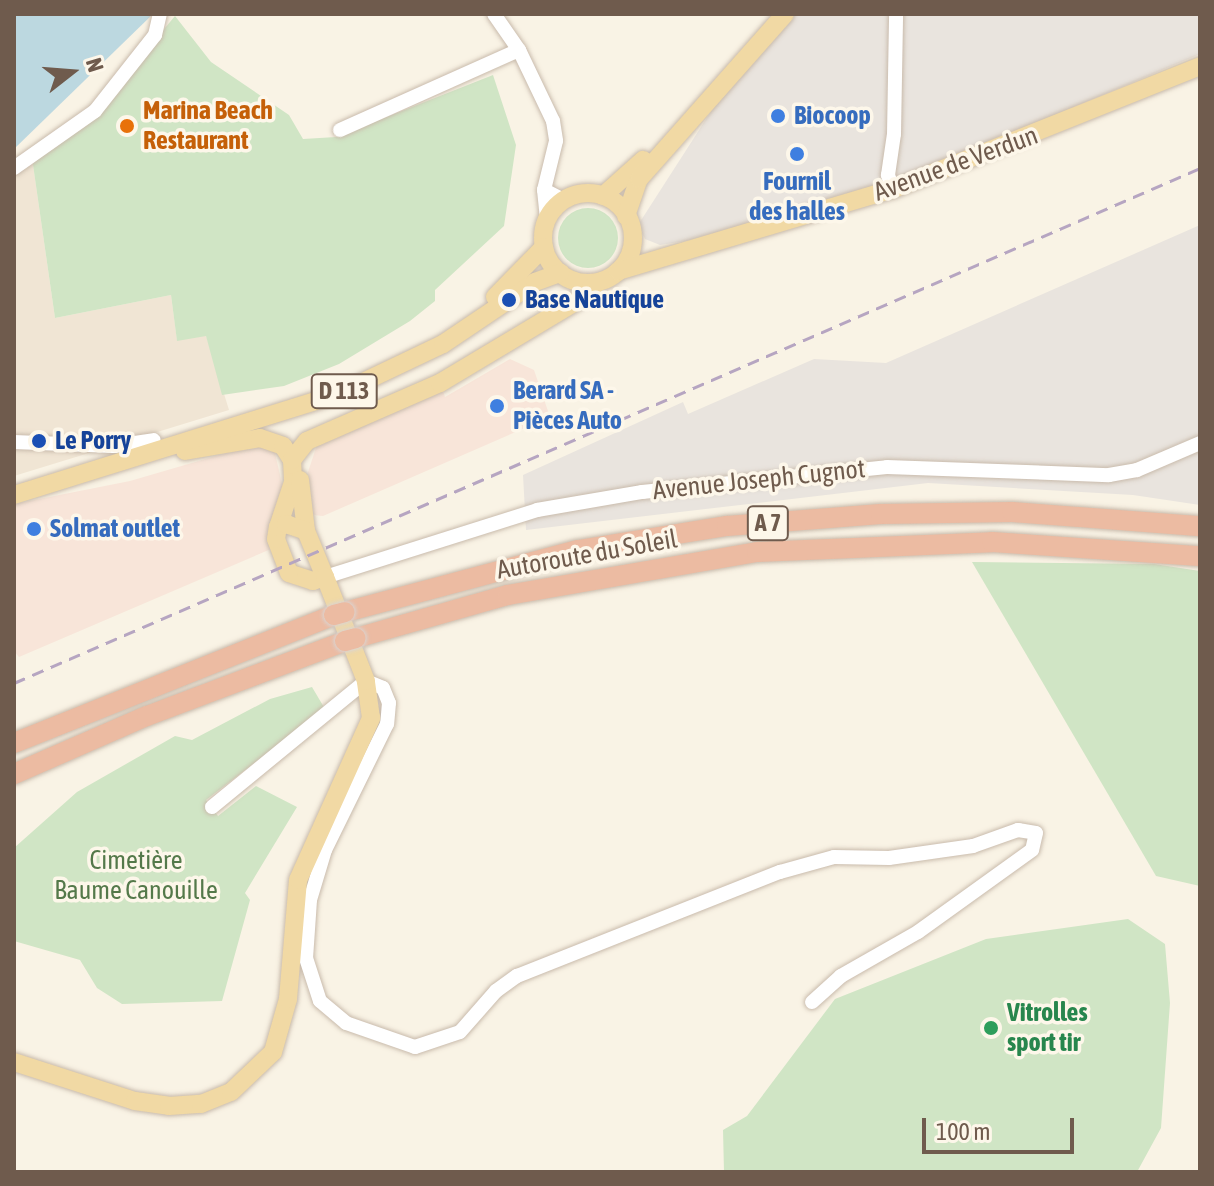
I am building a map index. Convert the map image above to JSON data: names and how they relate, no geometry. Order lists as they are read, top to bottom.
{
  "streets": {
    "highway": ["A 7", "Autoroute du Soleil"],
    "main road": ["Avenue de Verdun", "D 113"],
    "street": ["Avenue Joseph Cugnot"]
  },
  "parks": ["Cimetière Baume Canouille"],
  "places": [
    "Biocoop",
    "Marina Beach Restaurant",
    "Fournil des halles",
    "Base Nautique",
    "Berard SA - Pièces Auto",
    "Le Porry",
    "Solmat outlet",
    "Vitrolles sport tir"
  ],
  "scale_bar": "100 m",
  "north": "right"
}
